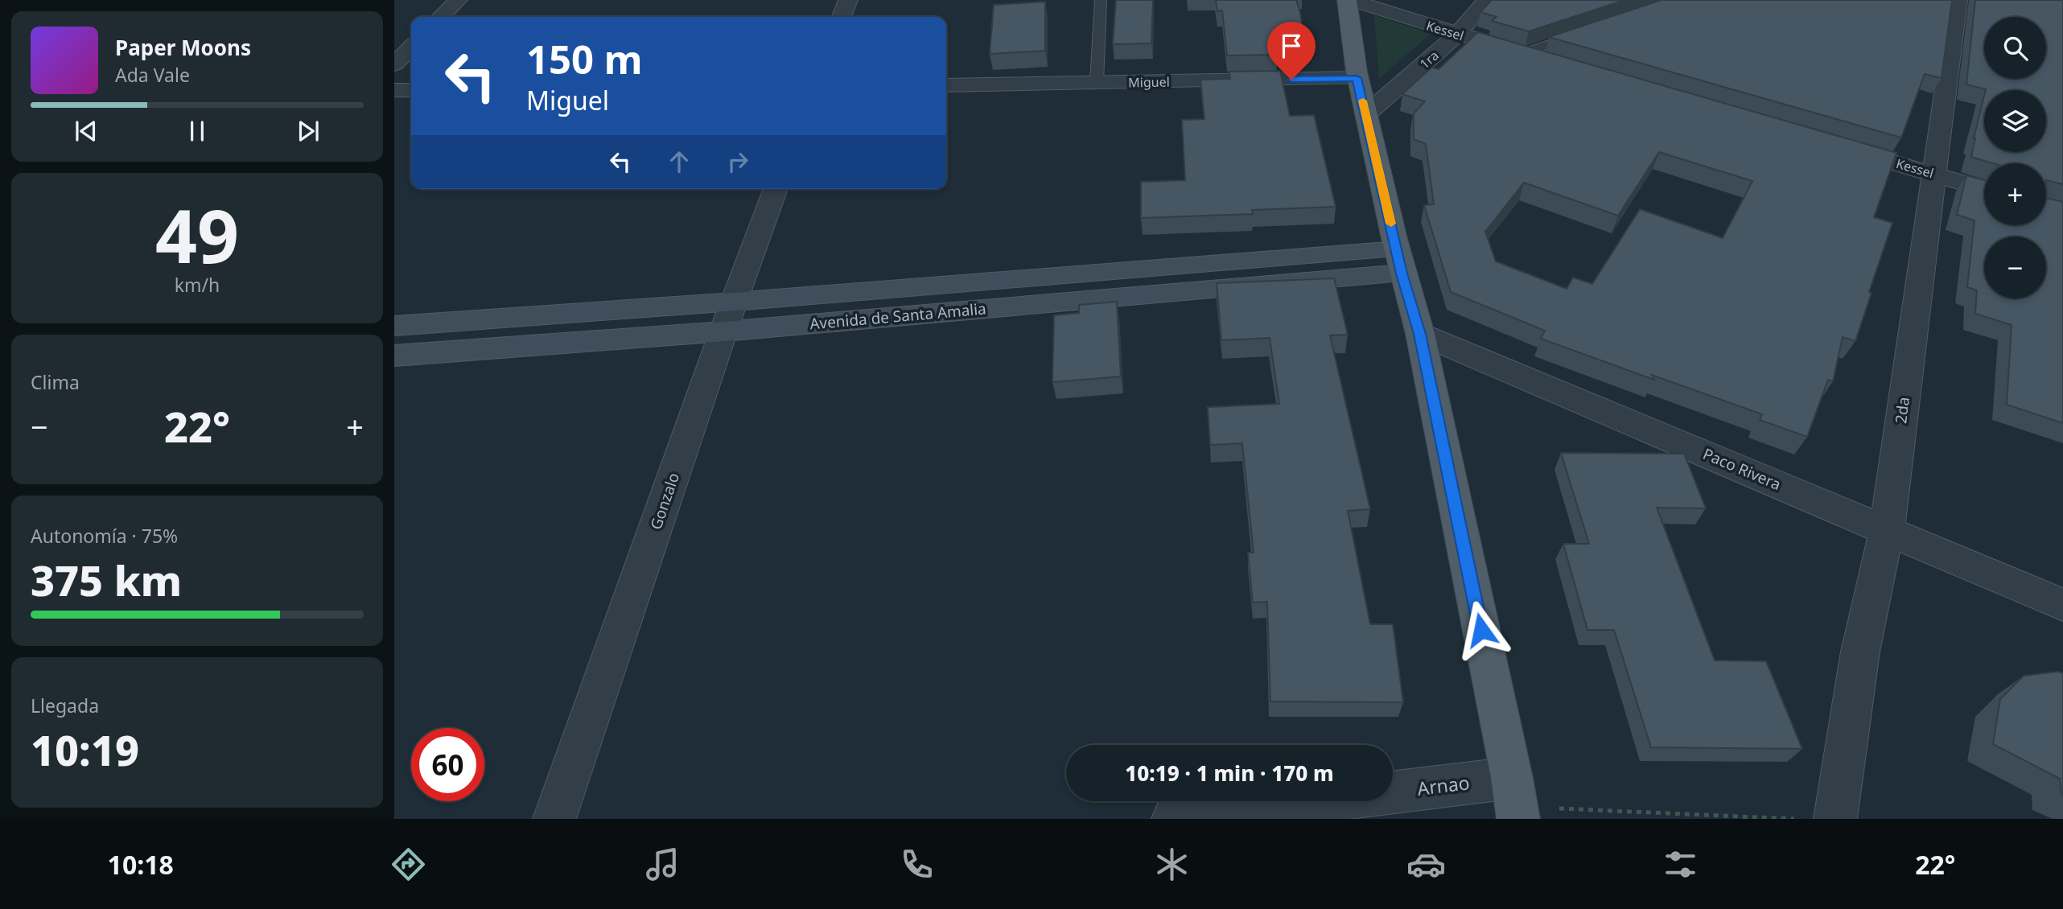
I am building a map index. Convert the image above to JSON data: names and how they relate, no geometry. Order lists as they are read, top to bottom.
{
  "streets": {
    "street": [
      "Kessel",
      "1ra",
      "Miguel",
      "Avenida de Santa Amalia",
      "2da",
      "Paco Rivera",
      "Gonzalo",
      "Arnao"
    ]
  },
  "crossings": [
    ["Kessel", "1ra"],
    ["Kessel", "2da"],
    ["Avenida de Santa Amalia", "Gonzalo"],
    ["2da", "Paco Rivera"]
  ],
  "page": {
    "map_buttons": ["+", "−"],
    "turn": ["150 m", "Miguel"],
    "song": ["Paper Moons", "Ada Vale"],
    "tile": [
      ["49", "km/h"],
      "Clima",
      ["Autonomía · 75%", "375 km"],
      ["Llegada", "10:19"]
    ],
    "heat": ["−", "22°", "+"],
    "limit": "60",
    "trip": "10:19 · 1 min · 170 m",
    "tabs": ["10:18", "22°"]
  }
}
